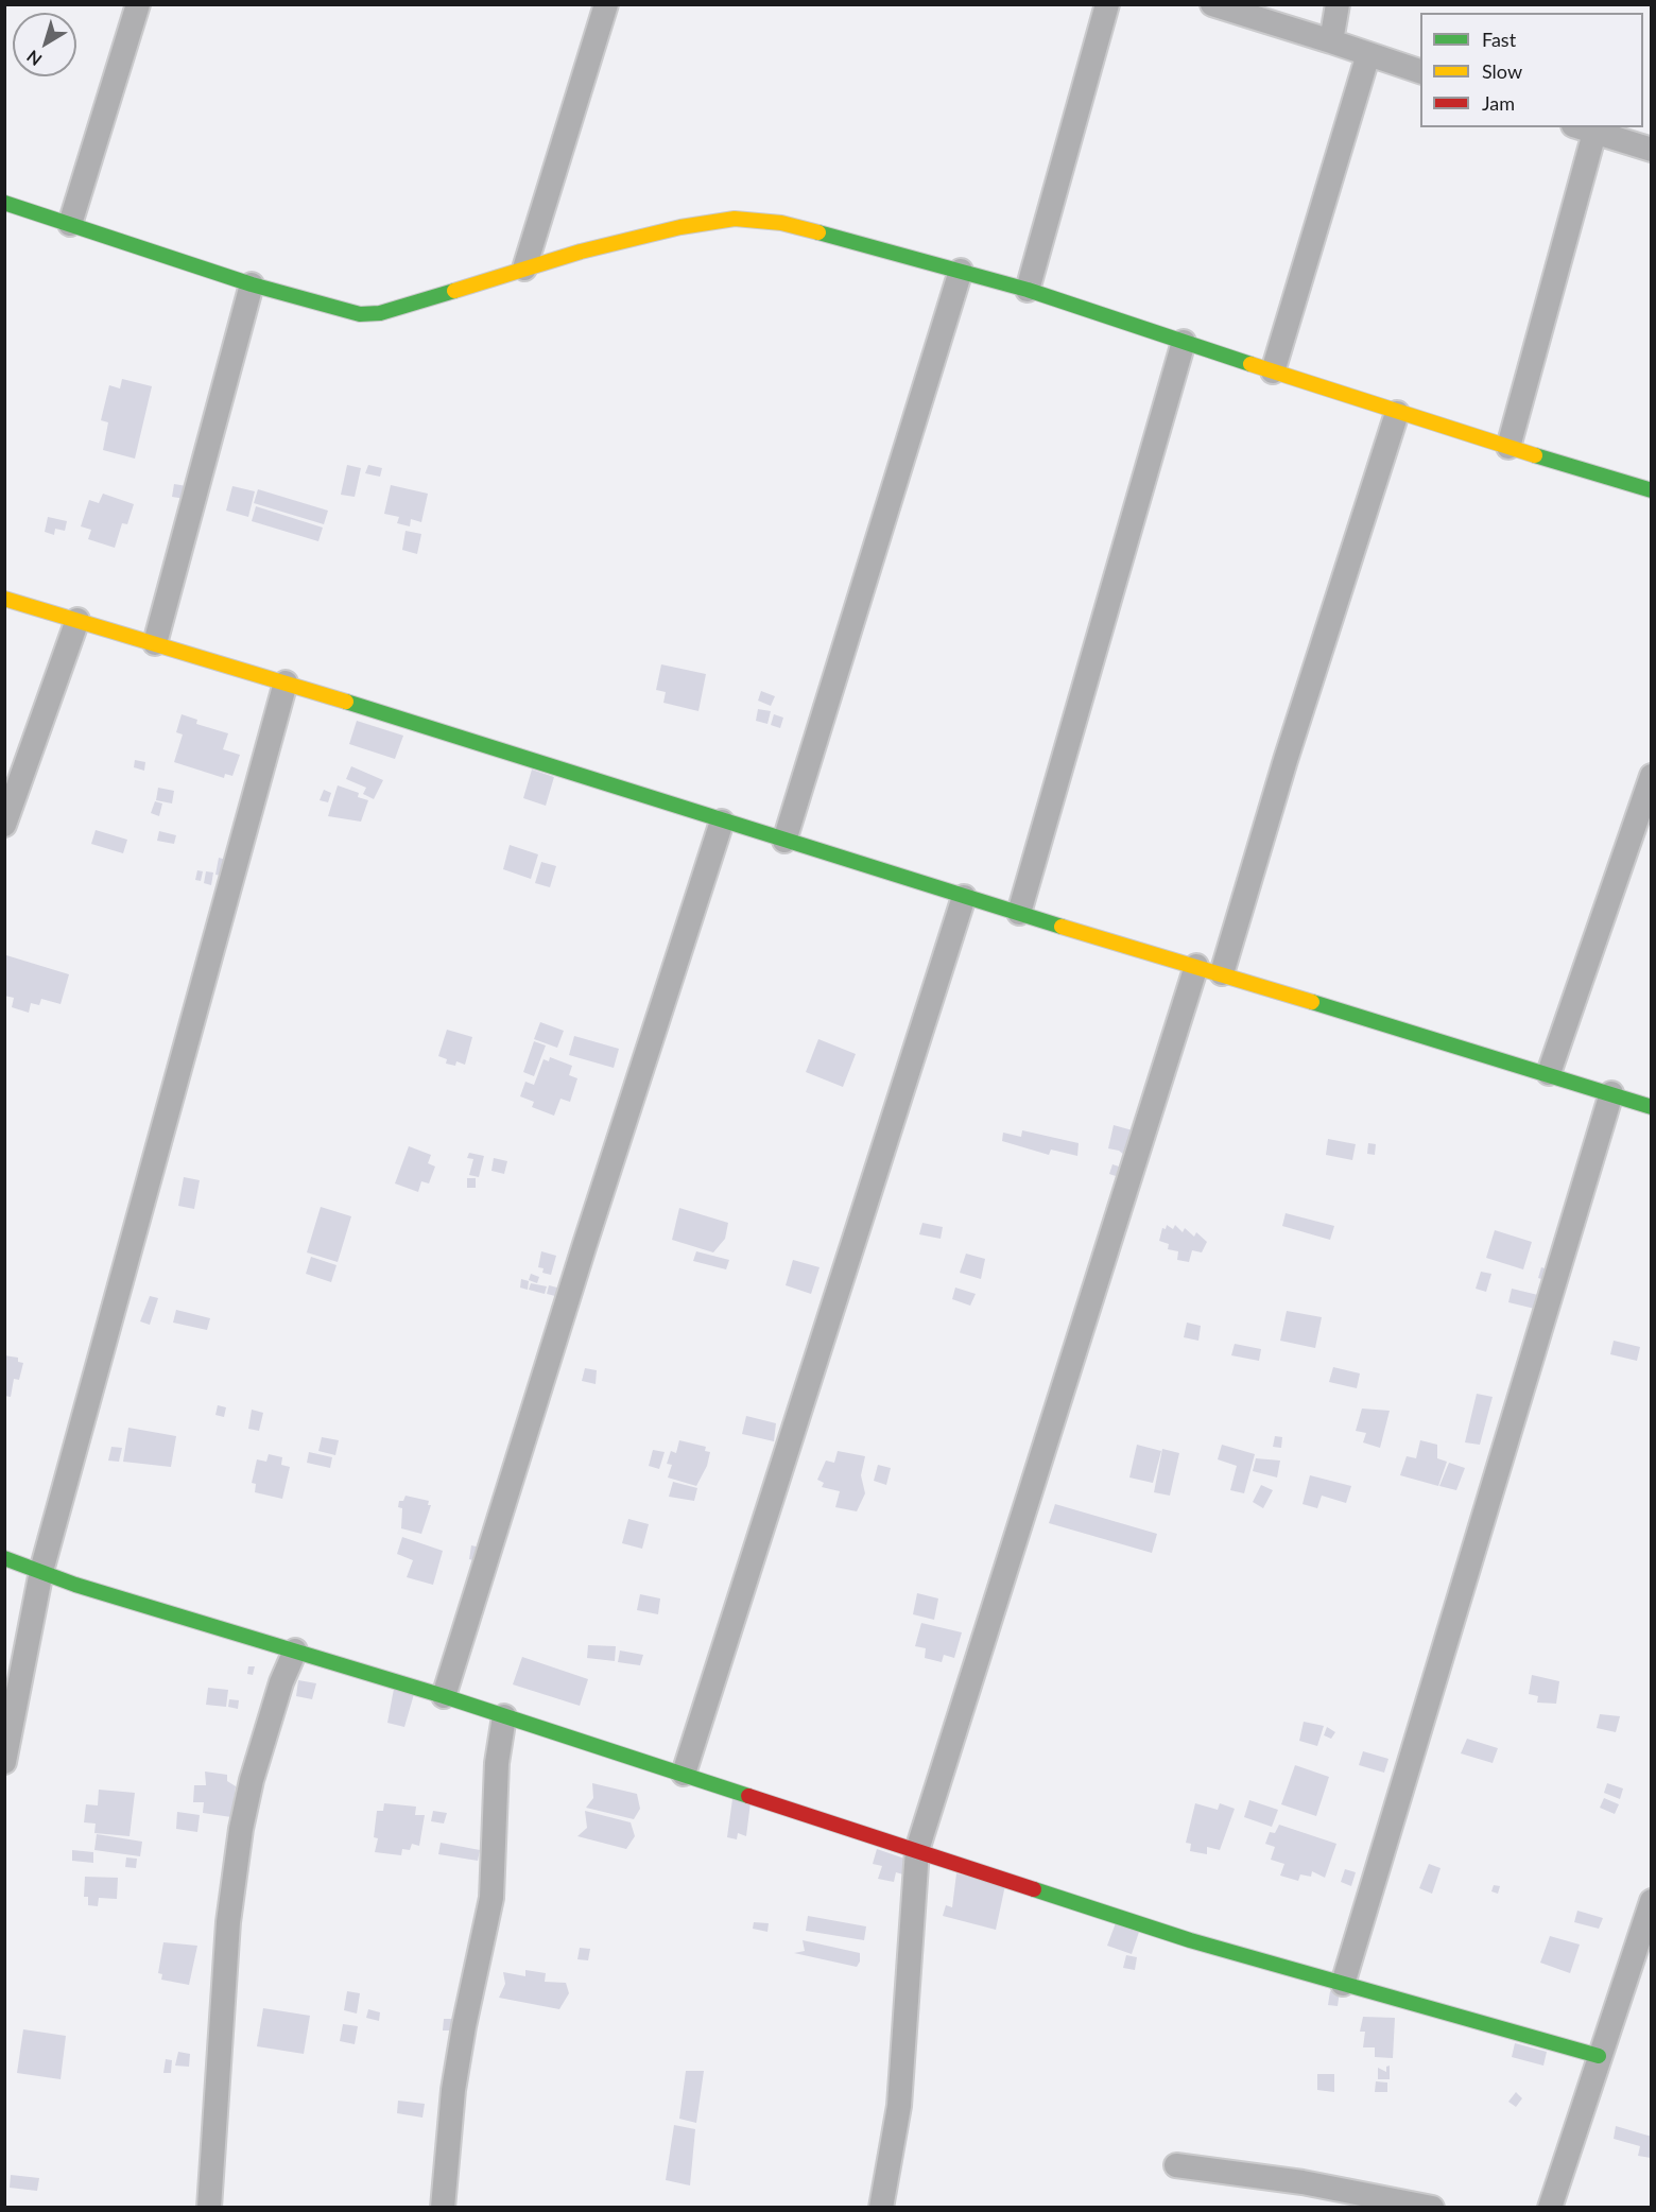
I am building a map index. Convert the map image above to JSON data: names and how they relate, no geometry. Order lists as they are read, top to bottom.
{
  "legend": ["Fast", "Slow", "Jam"],
  "north": "bottom left"
}
